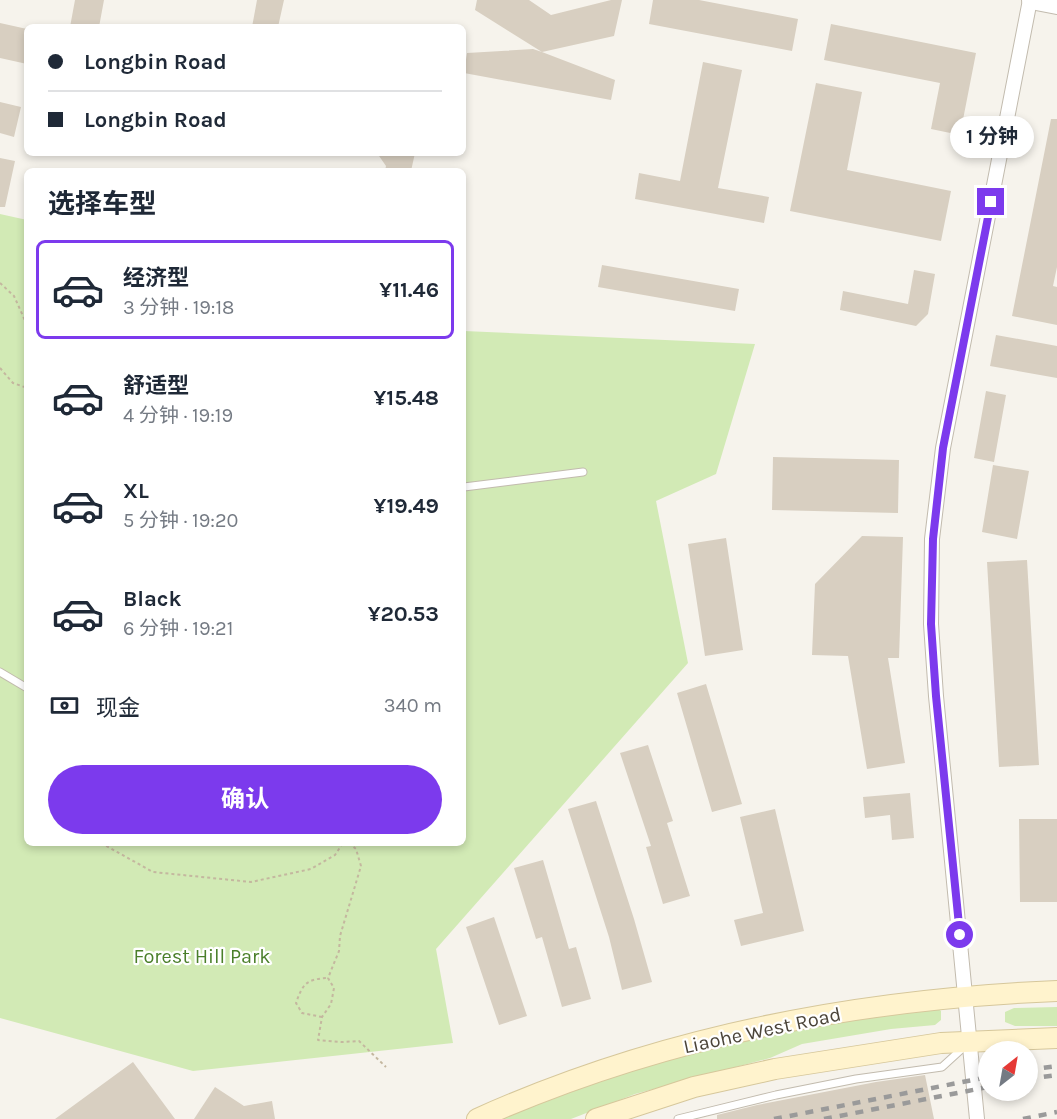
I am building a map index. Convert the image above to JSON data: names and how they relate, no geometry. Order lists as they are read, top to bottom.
{
  "streets": {
    "main road": ["Liaohe West Road"]
  },
  "parks": ["Forest Hill Park"],
  "north": "top right",
  "page": {
    "banner": ["Longbin Road", "Longbin Road"],
    "bubble": "1 分钟",
    "heading": "选择车型",
    "list": [
      {
        "name": "经济型",
        "note": "3 分钟 · 19:18",
        "value": "¥11.46"
      },
      {
        "name": "舒适型",
        "note": "4 分钟 · 19:19",
        "value": "¥15.48"
      },
      {
        "name": "XL",
        "note": "5 分钟 · 19:20",
        "value": "¥19.49"
      },
      {
        "name": "Black",
        "note": "6 分钟 · 19:21",
        "value": "¥20.53"
      }
    ],
    "pay": ["现金", "340 m"],
    "buttons": "确认"
  }
}
